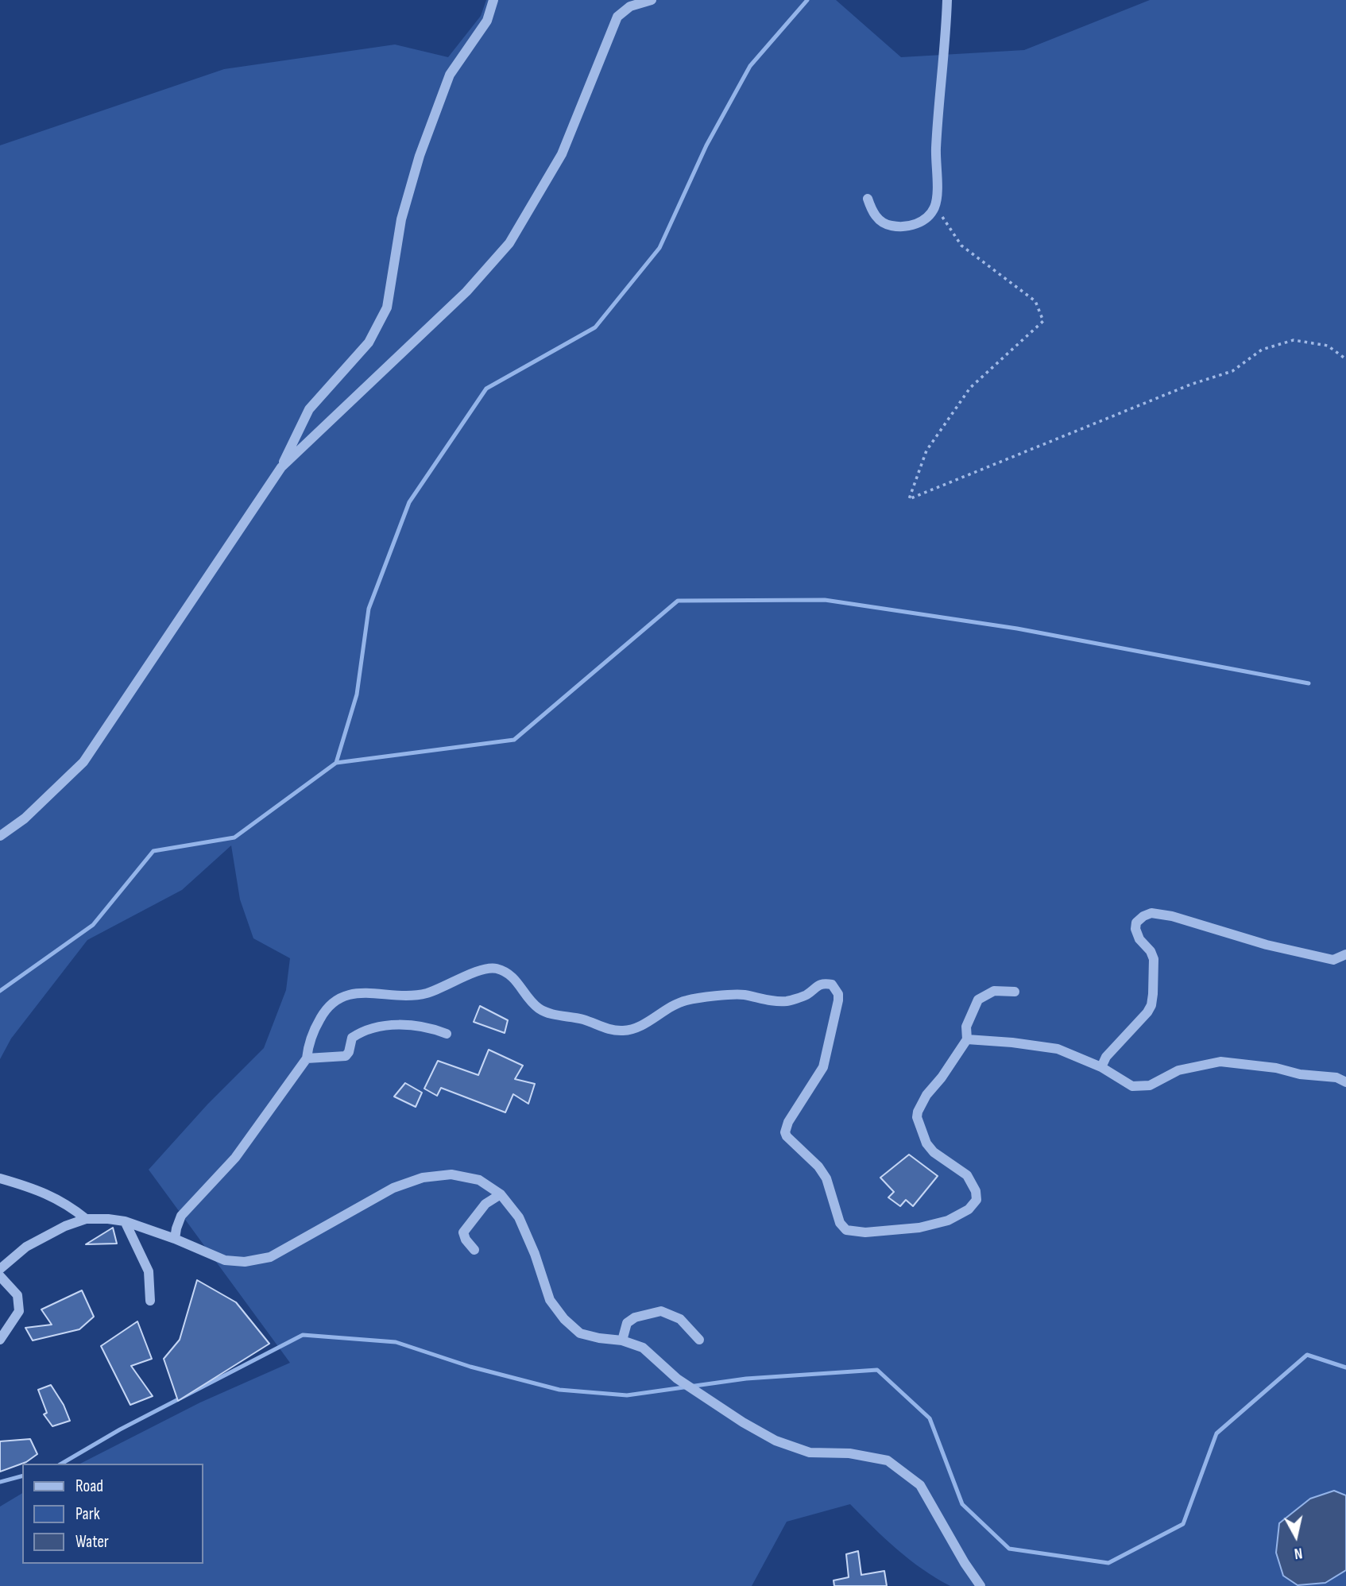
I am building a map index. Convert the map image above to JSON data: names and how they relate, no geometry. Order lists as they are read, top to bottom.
{
  "legend": ["Road", "Park", "Water"],
  "north": "bottom"
}
